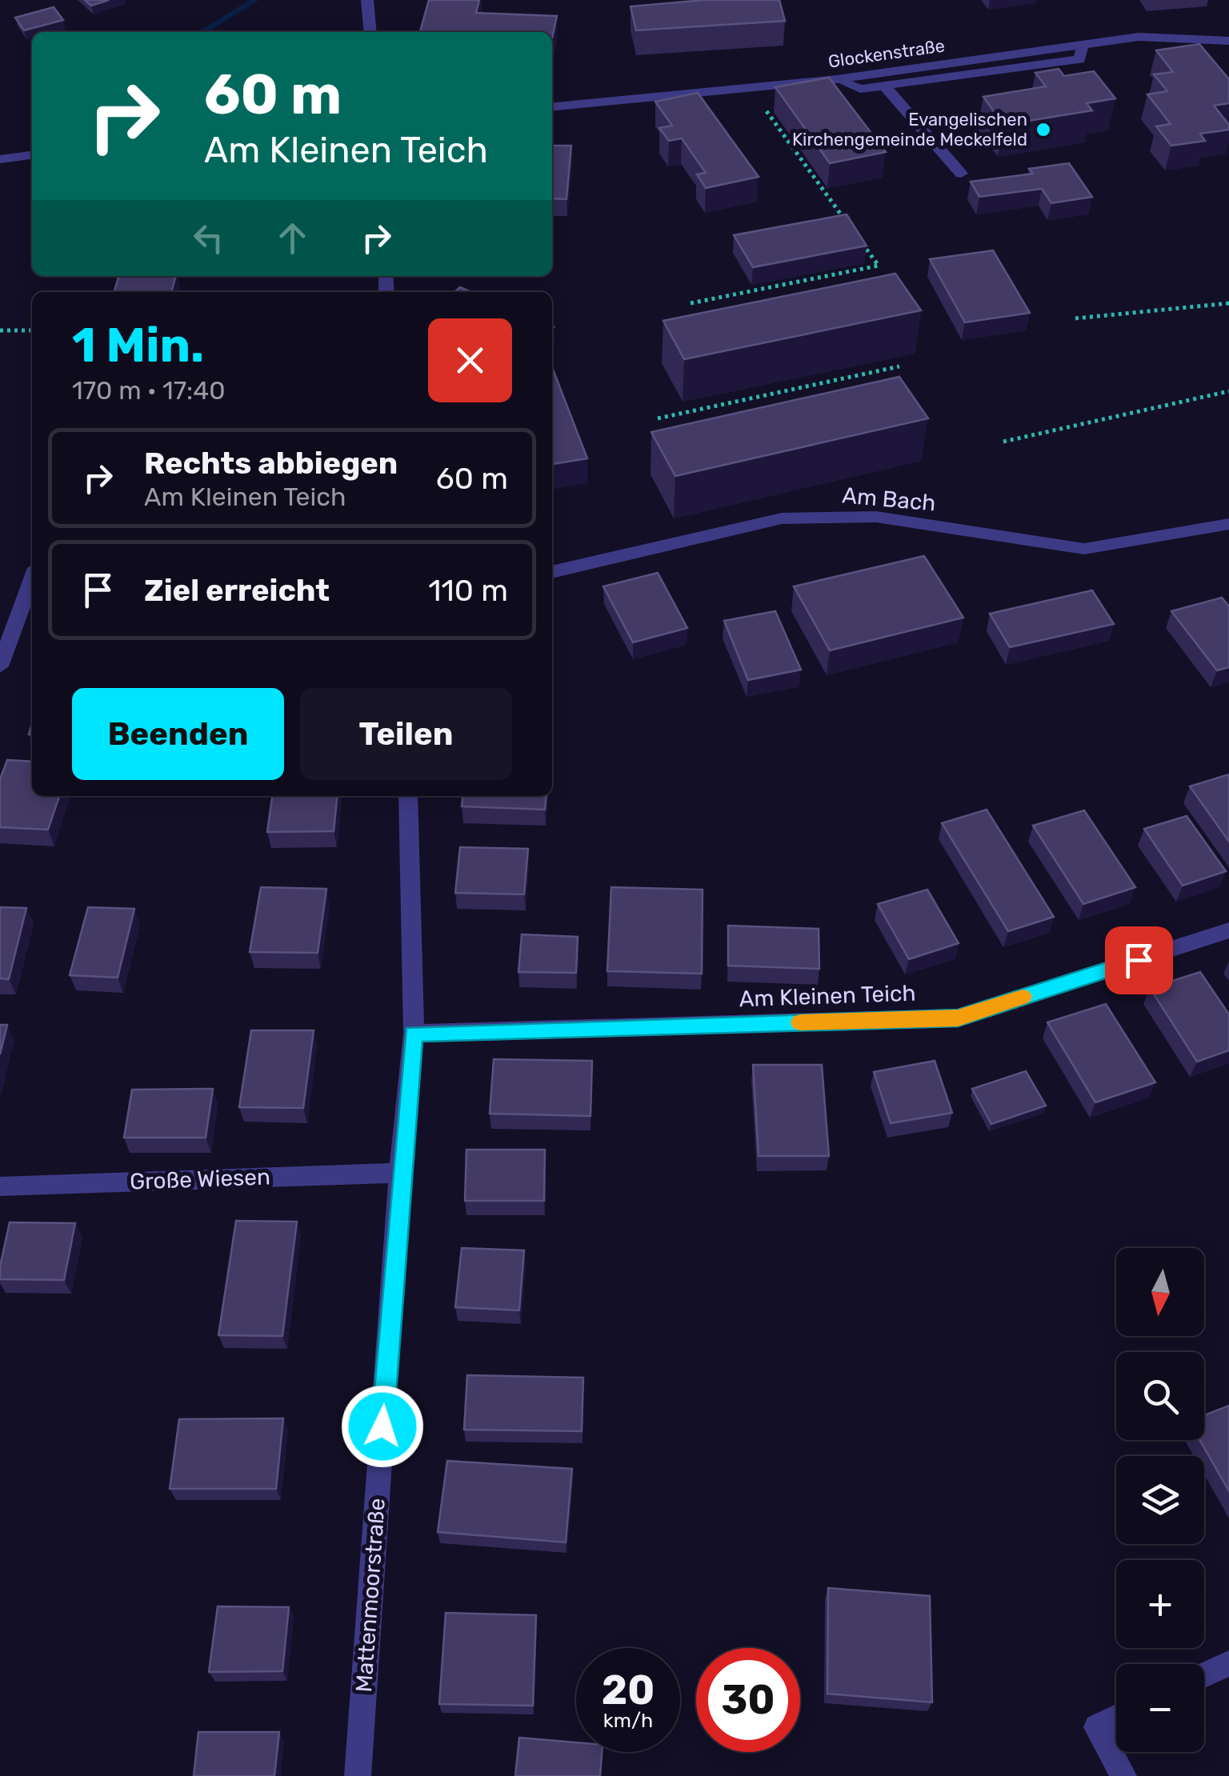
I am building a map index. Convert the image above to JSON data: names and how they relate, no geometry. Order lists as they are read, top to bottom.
{
  "streets": {
    "street": [
      "Glockenstraße",
      "Am Bach",
      "Am Kleinen Teich",
      "Große Wiesen",
      "Mattenmoorstraße"
    ]
  },
  "crossings": [
    ["Am Kleinen Teich", "Mattenmoorstraße"],
    ["Große Wiesen", "Mattenmoorstraße"]
  ],
  "places": ["Evangelischen Kirchengemeinde Meckelfeld"],
  "north": "bottom",
  "page": {
    "turn": ["60 m", "Am Kleinen Teich"],
    "heading": ["1 Min.", "170 m · 17:40"],
    "list": [
      {
        "name": "Rechts abbiegen",
        "note": "Am Kleinen Teich",
        "value": "60 m"
      },
      {
        "name": "Ziel erreicht",
        "value": "110 m"
      }
    ],
    "buttons": ["Beenden", "Teilen"],
    "map_buttons": ["+", "−"],
    "speed": "20 km/h",
    "limit": "30"
  }
}
